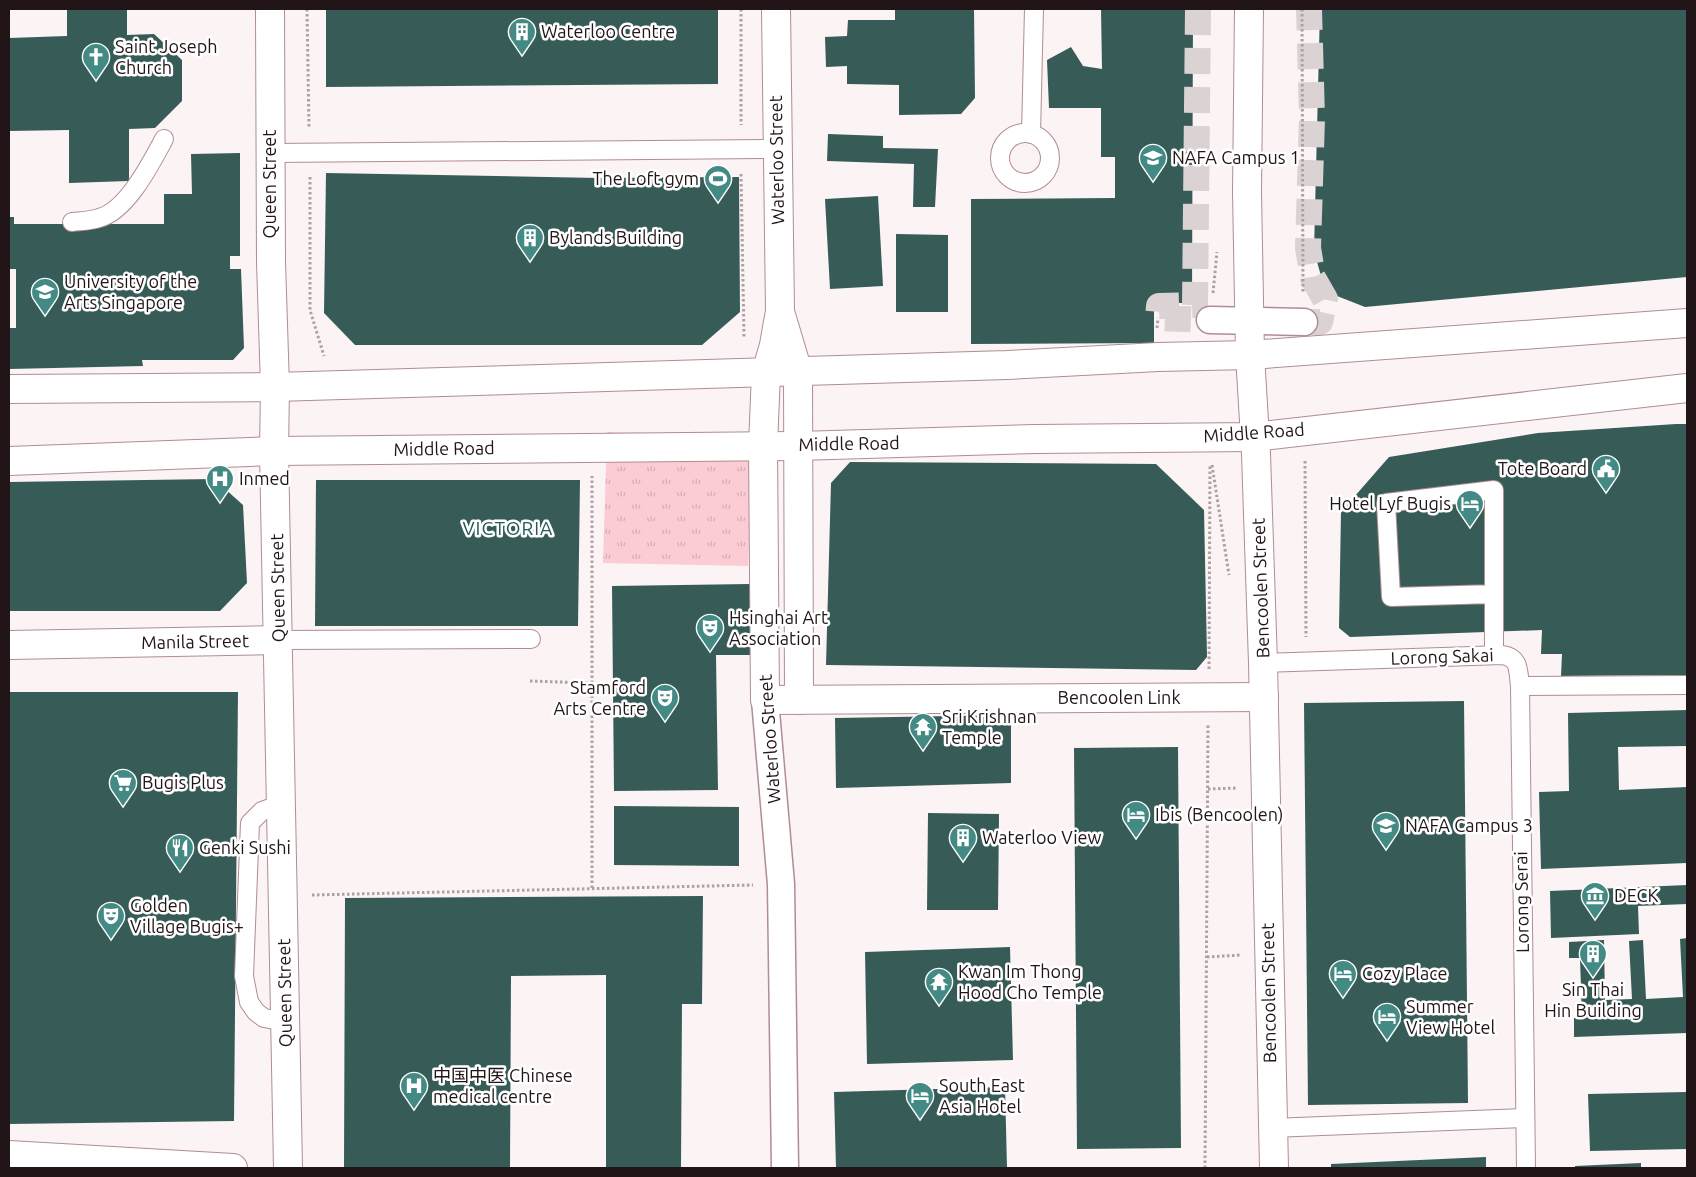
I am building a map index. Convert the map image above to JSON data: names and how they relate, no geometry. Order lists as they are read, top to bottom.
{
  "streets": {
    "main road": [
      "Waterloo Street",
      "Queen Street",
      "Middle Road",
      "Bencoolen Street",
      "Manila Street",
      "Bencoolen Link"
    ],
    "lane": ["Lorong Sakai", "Lorong Serai"]
  },
  "crossings": [
    ["Waterloo Street", "Middle Road"],
    ["Waterloo Street", "Bencoolen Link"],
    ["Queen Street", "Middle Road"],
    ["Queen Street", "Manila Street"],
    ["Middle Road", "Bencoolen Street"],
    ["Bencoolen Street", "Lorong Sakai"],
    ["Bencoolen Street", "Bencoolen Link"],
    ["Lorong Sakai", "Lorong Serai"]
  ],
  "districts": ["VICTORIA"],
  "places": {
    "building": [
      "Waterloo Centre",
      "Bylands Building",
      "Waterloo View",
      "Sin Thai Hin Building"
    ],
    "church": ["Saint Joseph Church"],
    "school or university": ["NAFA Campus 1", "University of the Arts Singapore", "NAFA Campus 3"],
    "sports": ["The Loft gym"],
    "public building": ["Tote Board"],
    "hospital": ["Inmed", "中国中医 Chinese medical centre"],
    "hotel": [
      "Hotel Lyf Bugis",
      "Ibis (Bencoolen)",
      "Cozy Place",
      "Summer View Hotel",
      "South East Asia Hotel"
    ],
    "theatre": ["Hsinghai Art Association", "Stamford Arts Centre", "Golden Village Bugis+"],
    "temple": ["Sri Krishnan Temple", "Kwan Im Thong Hood Cho Temple"],
    "supermarket": ["Bugis Plus"],
    "restaurant": ["Genki Sushi"],
    "museum": ["DECK"]
  }
}
